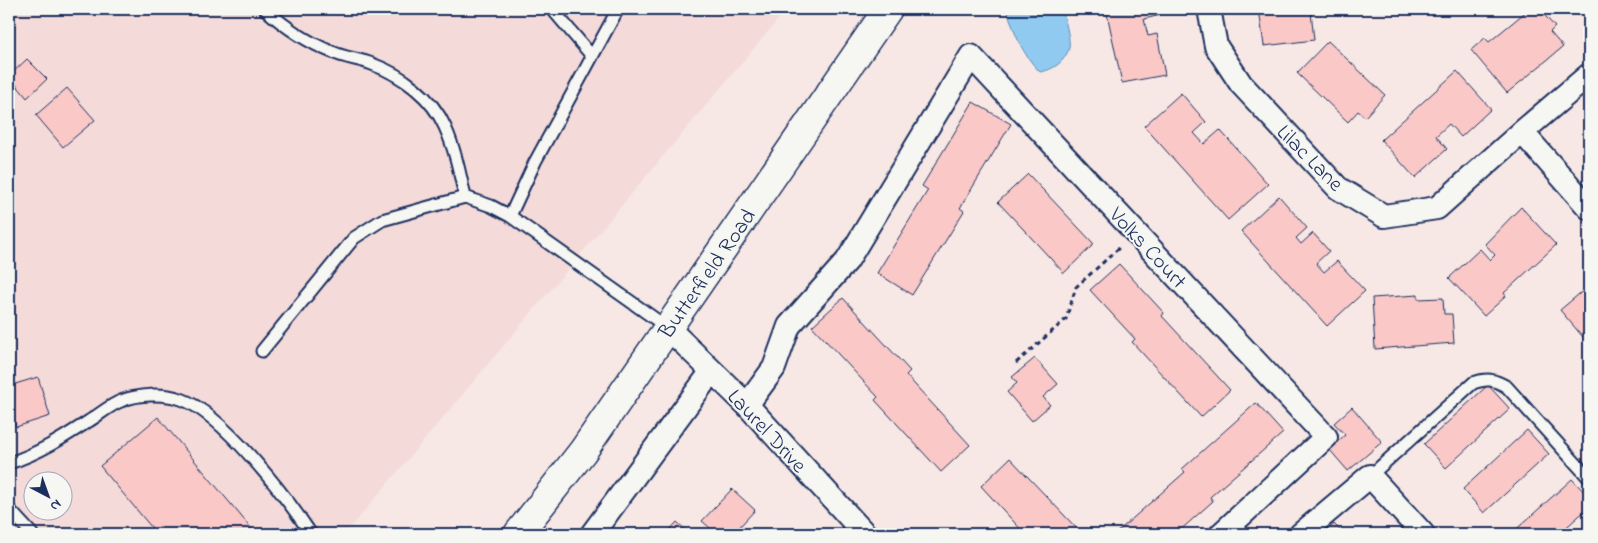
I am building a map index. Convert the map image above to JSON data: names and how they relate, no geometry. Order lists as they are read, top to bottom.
{
  "streets": {
    "main road": ["Butterfield Road"],
    "street": ["Lilac Lane", "Volks Court", "Laurel Drive"]
  },
  "crossings": [
    ["Volks Court", "Laurel Drive"],
    ["Butterfield Road", "Laurel Drive"]
  ],
  "north": "bottom right"
}
